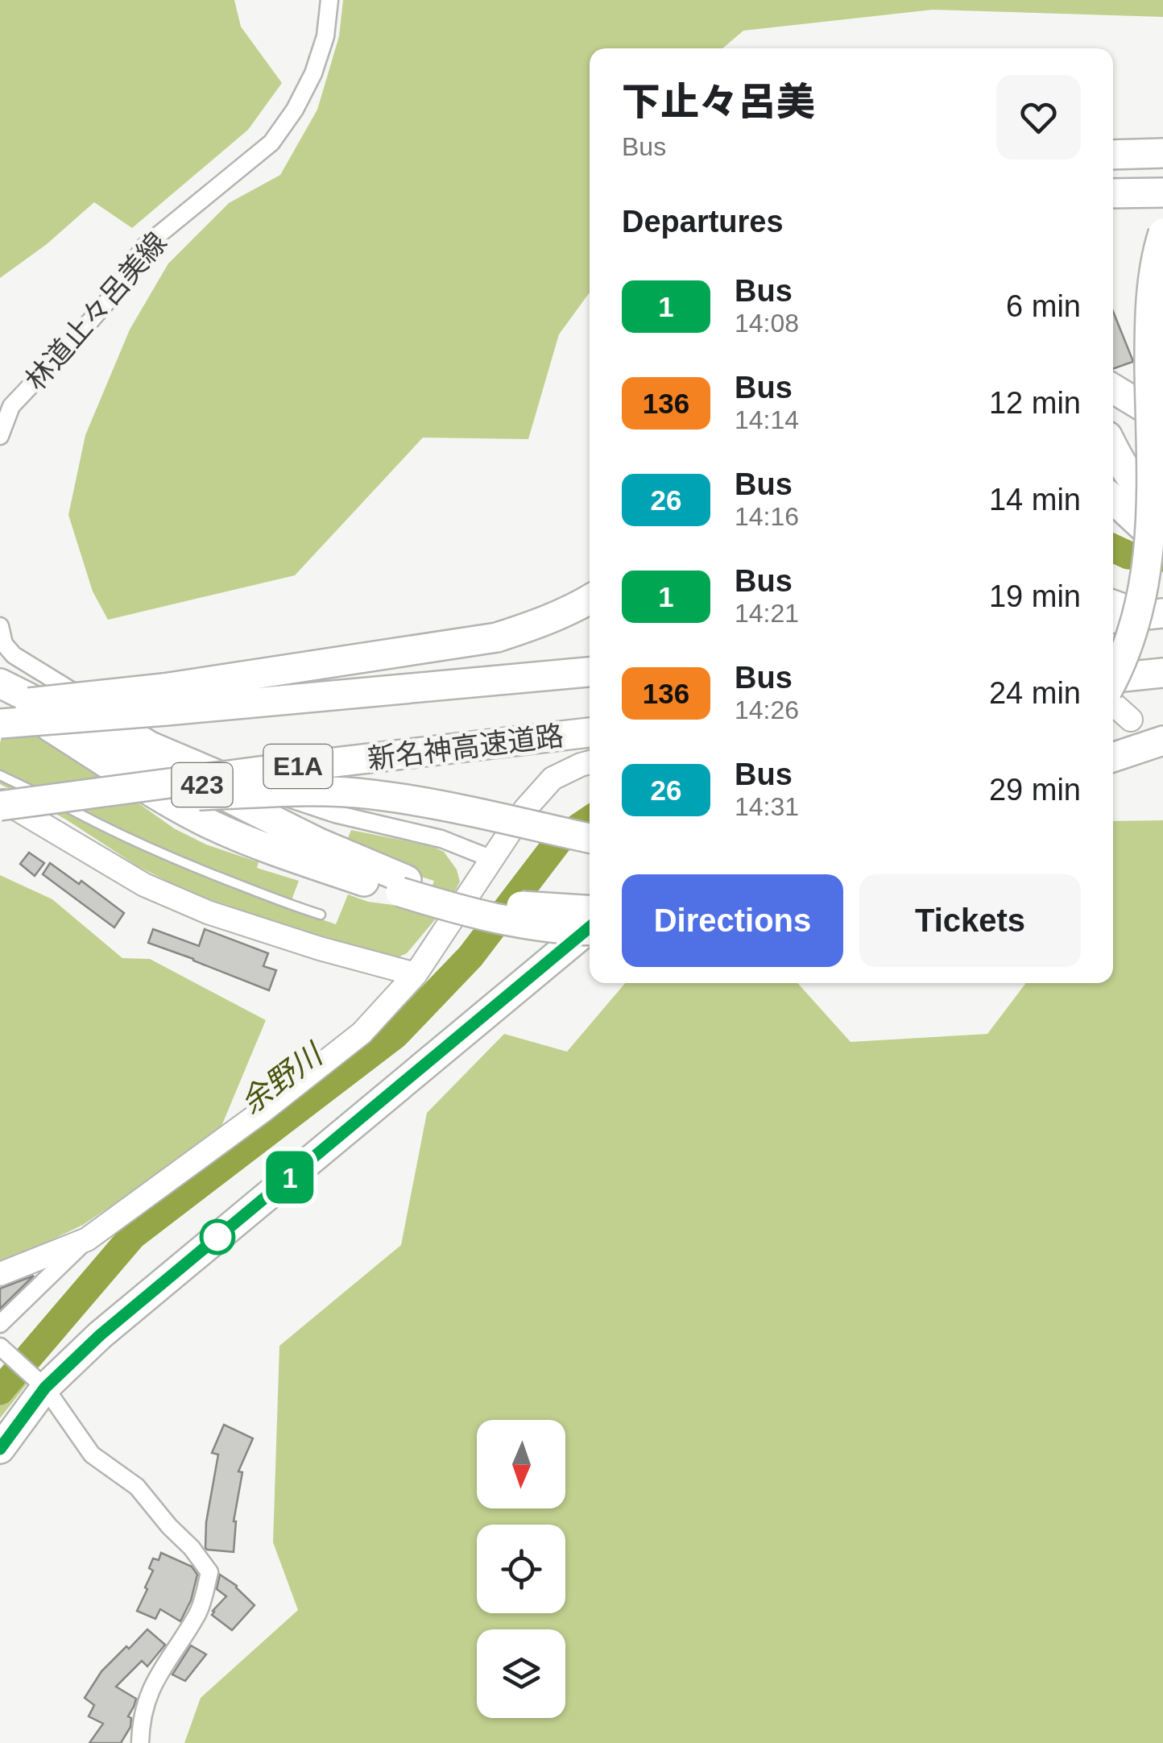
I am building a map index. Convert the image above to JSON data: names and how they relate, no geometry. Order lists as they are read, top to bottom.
{
  "streets": {
    "highway": ["新名神高速道路", "E1A", "423"],
    "street": ["林道止々呂美線"]
  },
  "water": ["余野川"],
  "lines": ["bus line 1"],
  "north": "bottom",
  "page": {
    "on_map": "1",
    "heading": [
      ["下止々呂美", "Bus"],
      "Departures"
    ],
    "list": [
      {
        "mark": "1",
        "name": "Bus",
        "note": "14:08",
        "value": "6 min"
      },
      {
        "mark": "136",
        "name": "Bus",
        "note": "14:14",
        "value": "12 min"
      },
      {
        "mark": "26",
        "name": "Bus",
        "note": "14:16",
        "value": "14 min"
      },
      {
        "mark": "1",
        "name": "Bus",
        "note": "14:21",
        "value": "19 min"
      },
      {
        "mark": "136",
        "name": "Bus",
        "note": "14:26",
        "value": "24 min"
      },
      {
        "mark": "26",
        "name": "Bus",
        "note": "14:31",
        "value": "29 min"
      }
    ],
    "buttons": ["Directions", "Tickets"]
  }
}
